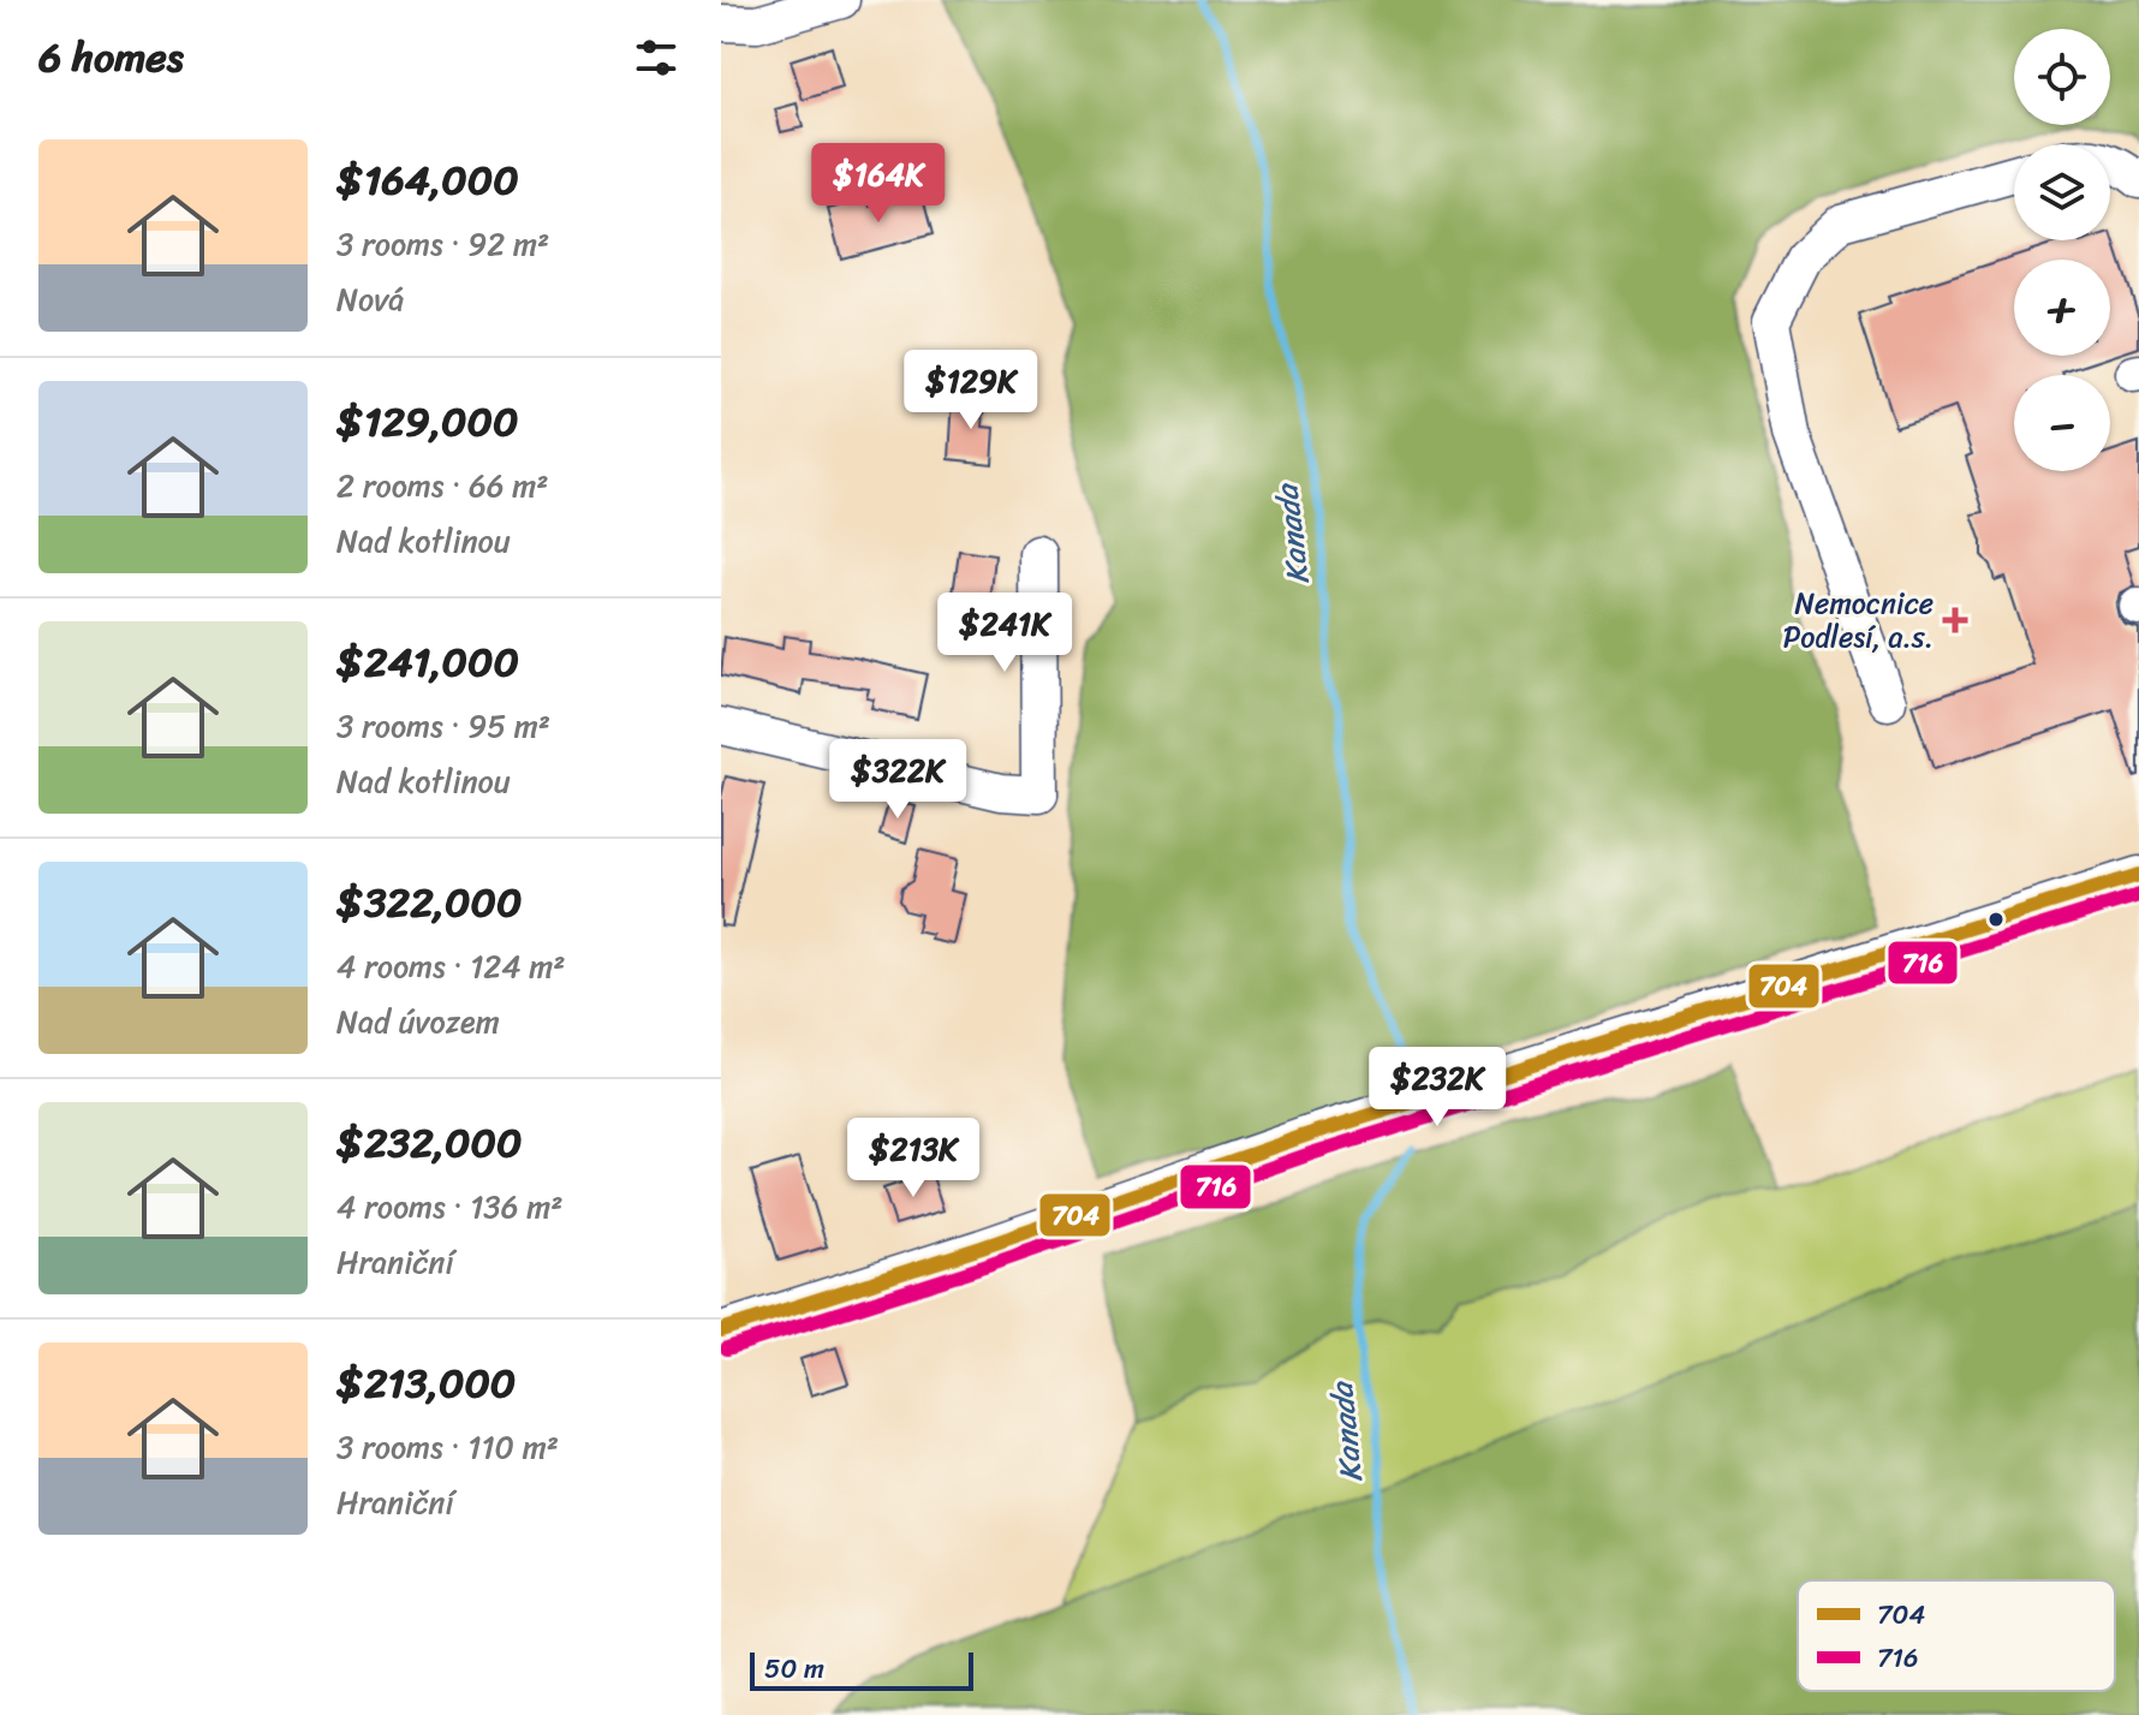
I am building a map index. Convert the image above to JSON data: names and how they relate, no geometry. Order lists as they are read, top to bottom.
{
  "water": ["Kanada"],
  "places": {
    "health": ["Nemocnice Podlesí, a.s."]
  },
  "lines": ["transit line 704", "transit line 716"],
  "legend": ["704", "716"],
  "scale_bar": "50 m",
  "page": {
    "heading": "6 homes",
    "map_buttons": ["+", "−"],
    "list": [
      {
        "name": "$164,000",
        "note": "3 rooms · 92 m² · Nová"
      },
      {
        "name": "$129,000",
        "note": "2 rooms · 66 m² · Nad kotlinou"
      },
      {
        "name": "$241,000",
        "note": "3 rooms · 95 m² · Nad kotlinou"
      },
      {
        "name": "$322,000",
        "note": "4 rooms · 124 m² · Nad úvozem"
      },
      {
        "name": "$232,000",
        "note": "4 rooms · 136 m² · Hraniční"
      },
      {
        "name": "$213,000",
        "note": "3 rooms · 110 m² · Hraniční"
      }
    ],
    "price": [
      "$164K",
      "$129K",
      "$241K",
      "$322K",
      "$232K",
      "$213K"
    ],
    "scale": "50 m"
  }
}
